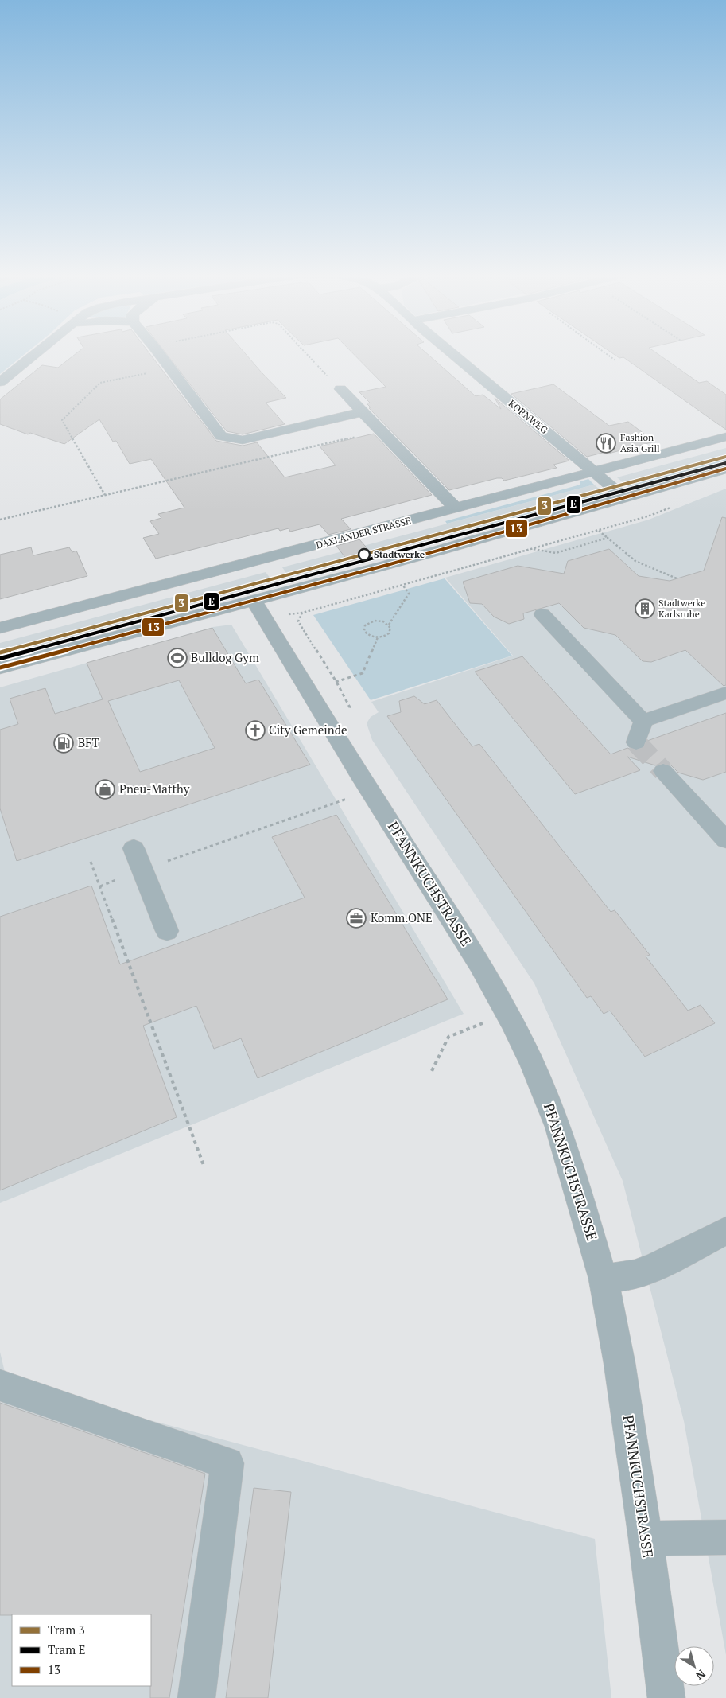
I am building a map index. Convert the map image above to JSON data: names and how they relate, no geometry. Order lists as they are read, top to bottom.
{
  "streets": {
    "street": ["KORNWEG", "DAXLANDER STRASSE", "PFANNKUCHSTRASSE"]
  },
  "crossings": [
    ["KORNWEG", "DAXLANDER STRASSE"]
  ],
  "places": {
    "restaurant": ["Fashion Asia Grill"],
    "other": ["Stadtwerke"],
    "building": ["Stadtwerke Karlsruhe"],
    "sports": ["Bulldog Gym"],
    "church": ["City Gemeinde"],
    "fuel station": ["BFT"],
    "shop": ["Pneu-Matthy"],
    "office": ["Komm.ONE"]
  },
  "lines": ["tram line 3", "tram line E", "transit line 13"],
  "legend": ["Tram 3", "Tram E", "13"],
  "north": "bottom right"
}
